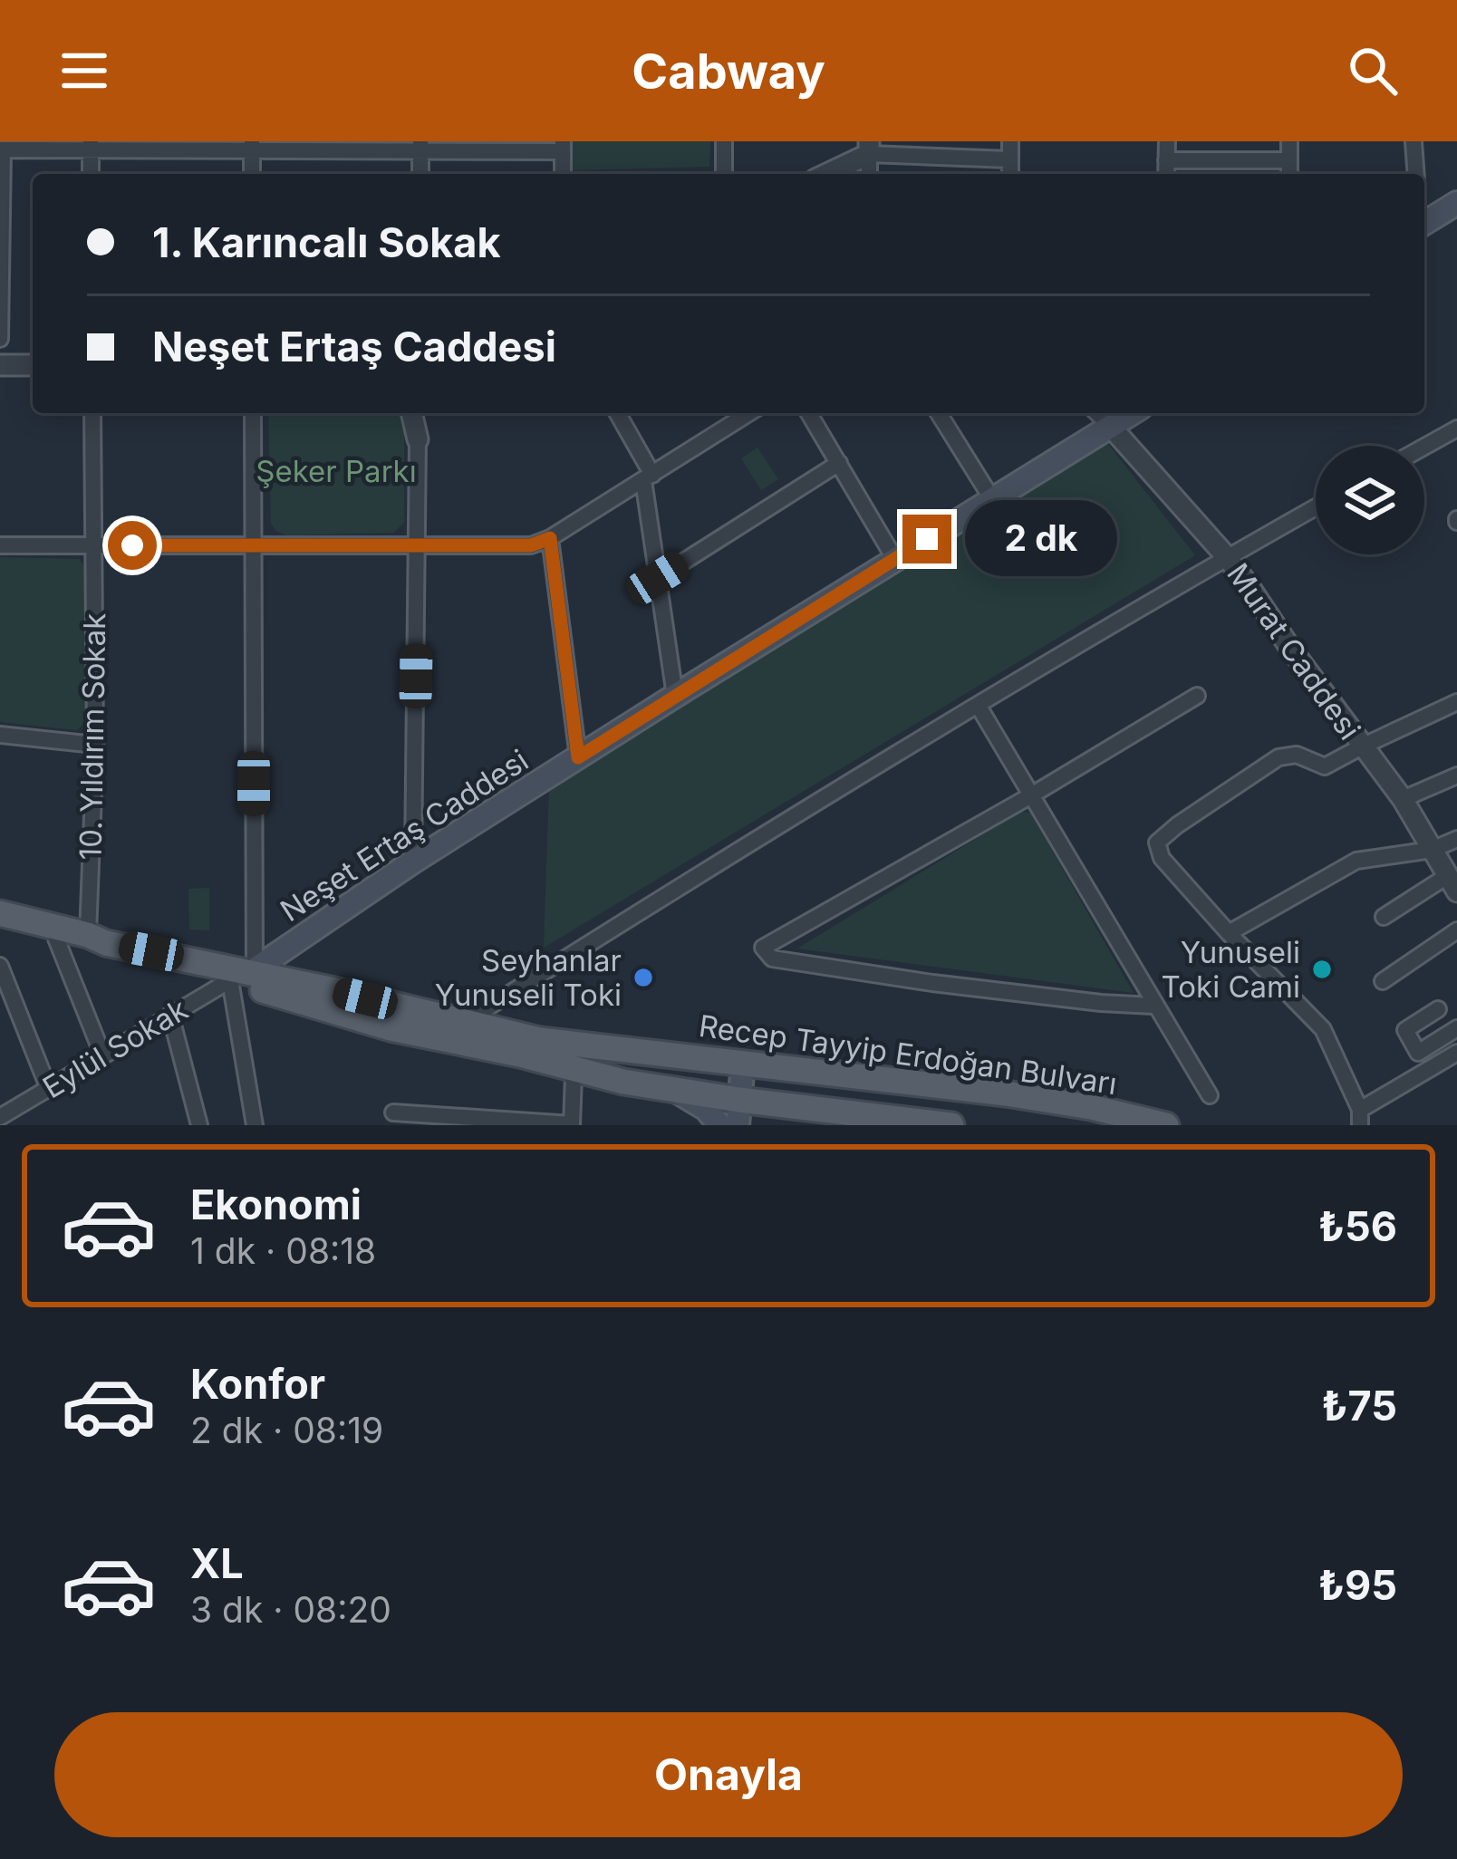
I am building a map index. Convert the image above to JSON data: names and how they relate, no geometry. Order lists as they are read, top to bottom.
{
  "streets": {
    "main road": ["Neşet Ertaş Caddesi", "Recep Tayyip Erdoğan Bulvarı"],
    "street": ["Murat Caddesi", "10. Yıldırım Sokak", "Eylül Sokak"]
  },
  "crossings": [
    ["Murat Caddesi", "Neşet Ertaş Caddesi"],
    ["Neşet Ertaş Caddesi", "Eylül Sokak"]
  ],
  "parks": ["Şeker Parkı"],
  "places": ["Yunuseli Toki Cami", "Seyhanlar Yunuseli Toki"],
  "page": {
    "header": "Cabway",
    "banner": ["1. Karıncalı Sokak", "Neşet Ertaş Caddesi"],
    "bubble": "2 dk",
    "list": [
      {
        "name": "Ekonomi",
        "note": "1 dk · 08:18",
        "value": "₺56"
      },
      {
        "name": "Konfor",
        "note": "2 dk · 08:19",
        "value": "₺75"
      },
      {
        "name": "XL",
        "note": "3 dk · 08:20",
        "value": "₺95"
      }
    ],
    "buttons": "Onayla"
  }
}
